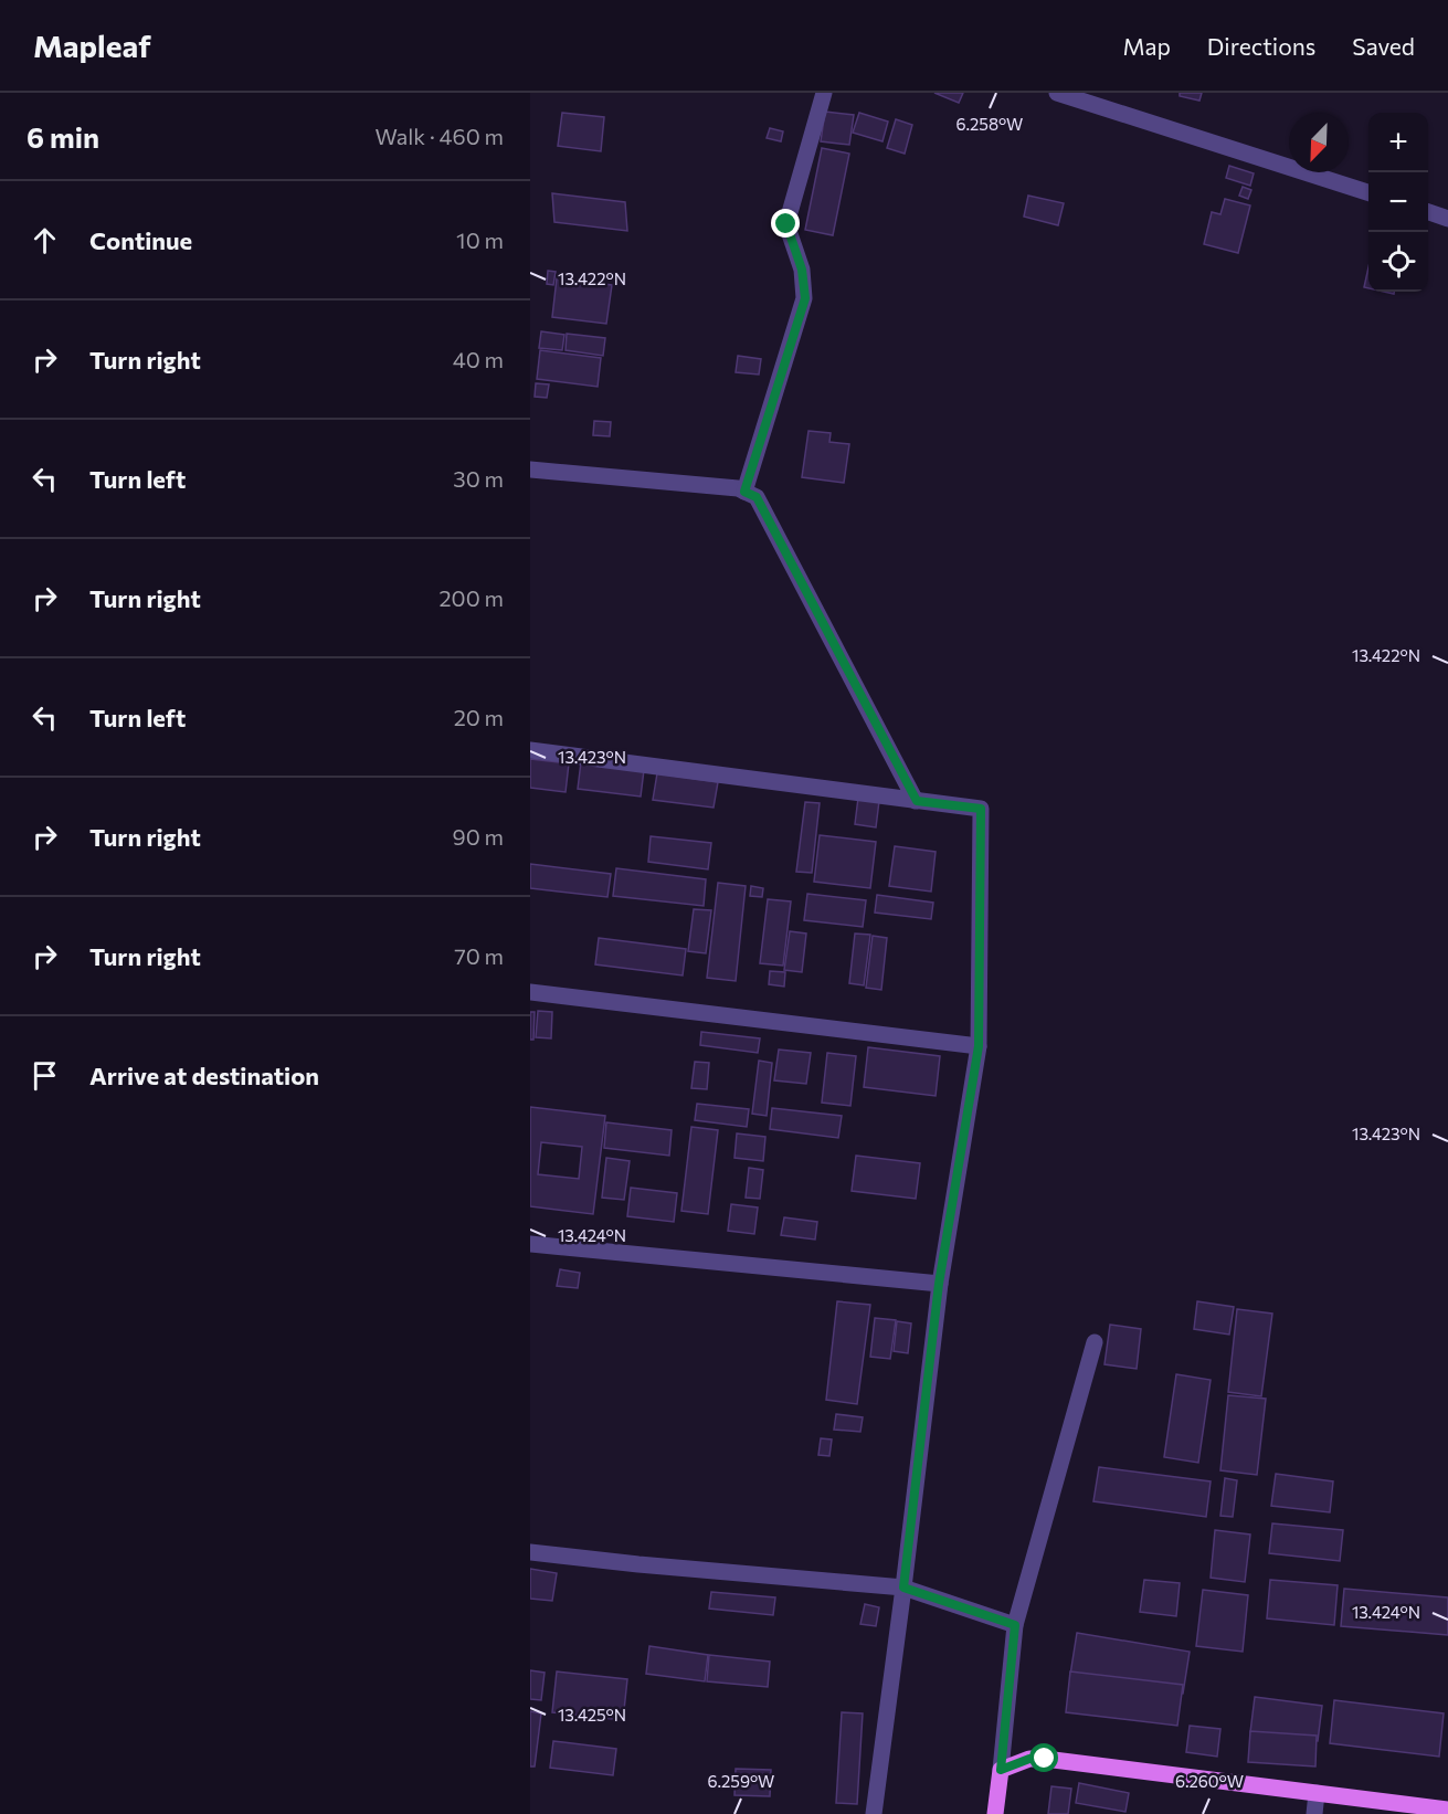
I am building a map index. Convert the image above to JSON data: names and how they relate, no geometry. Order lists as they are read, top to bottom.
{
  "north": "bottom left",
  "page": {
    "header": "Mapleaf",
    "nav": ["Map", "Directions", "Saved"],
    "heading": ["6 min", "Walk · 460 m"],
    "map_buttons": ["+", "−"],
    "list": [
      ["Continue", "10 m"],
      ["Turn right", "40 m"],
      ["Turn left", "30 m"],
      ["Turn right", "200 m"],
      ["Turn left", "20 m"],
      ["Turn right", "90 m"],
      ["Turn right", "70 m"],
      "Arrive at destination"
    ]
  },
  "coordinates": [
    "6.258°W",
    "13.422°N",
    "13.423°N",
    "13.424°N",
    "13.425°N",
    "6.259°W",
    "6.260°W"
  ]
}
